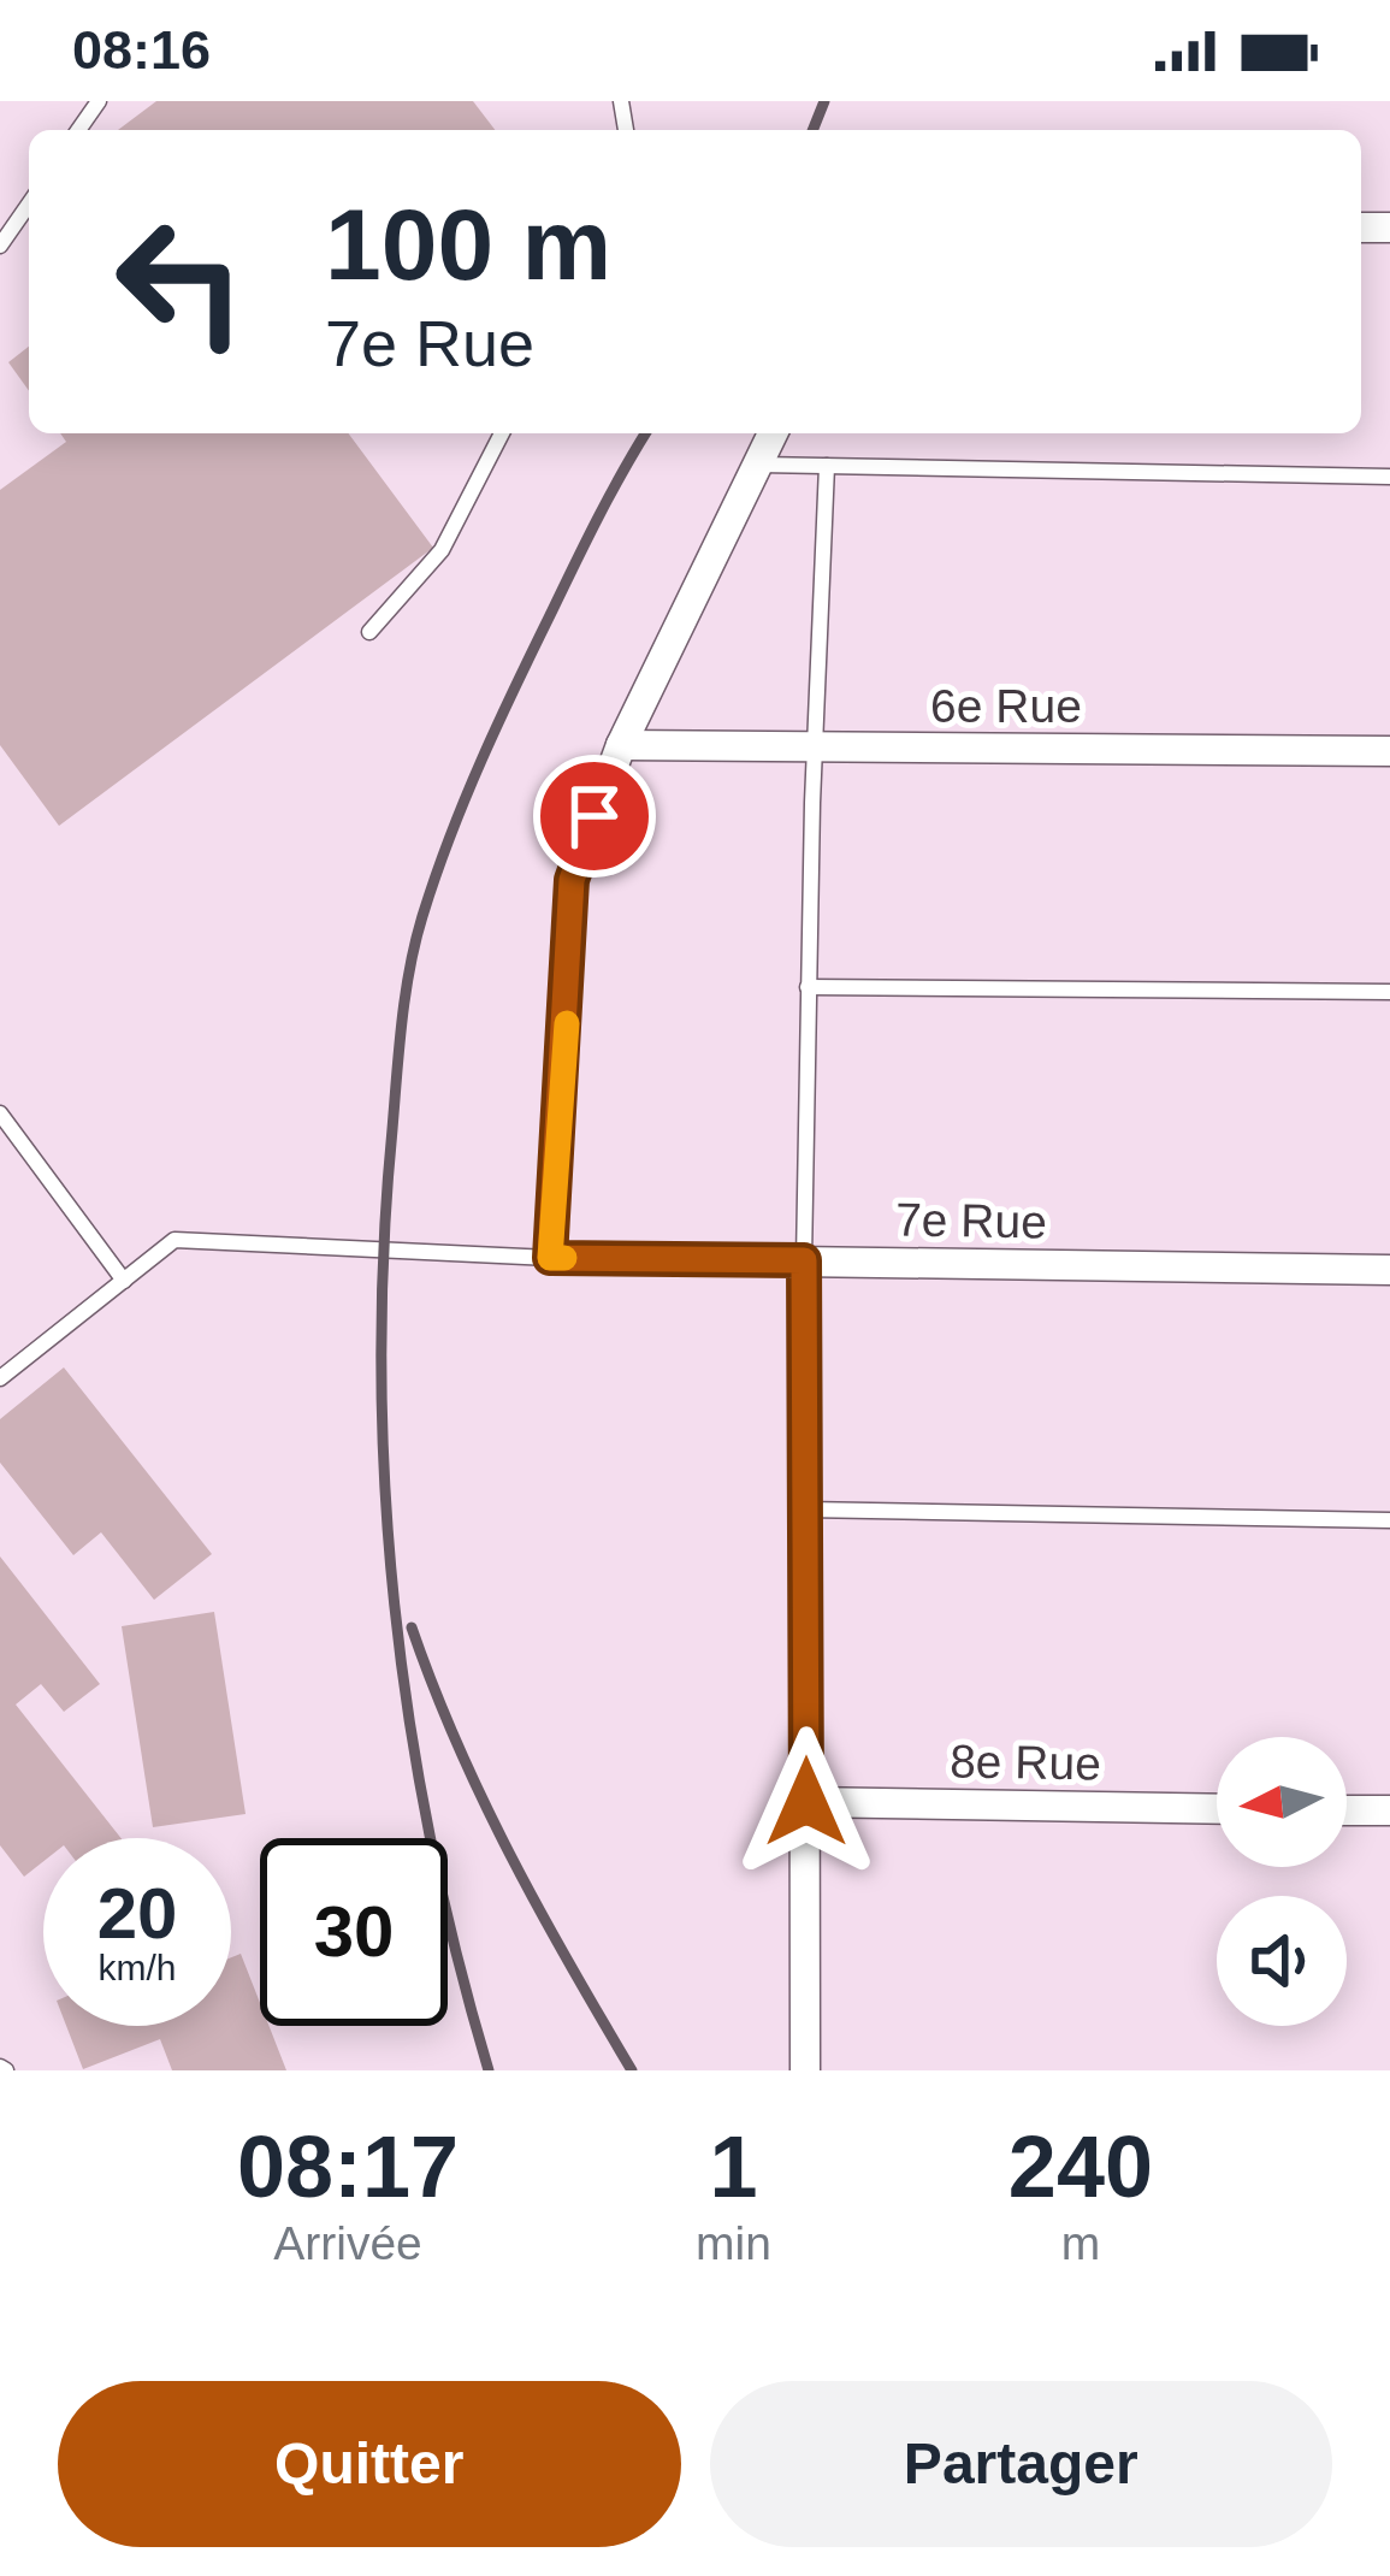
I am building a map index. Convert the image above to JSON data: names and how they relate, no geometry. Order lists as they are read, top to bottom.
{
  "streets": {
    "street": ["6e Rue", "7e Rue", "8e Rue"]
  },
  "north": "left",
  "page": {
    "status": "08:16",
    "turn": ["100 m", "7e Rue"],
    "speed": "20 km/h",
    "limit": "30",
    "eta": [
      "08:17",
      "Arrivée",
      "1",
      "min",
      "240",
      "m"
    ],
    "buttons": ["Quitter", "Partager"]
  }
}
